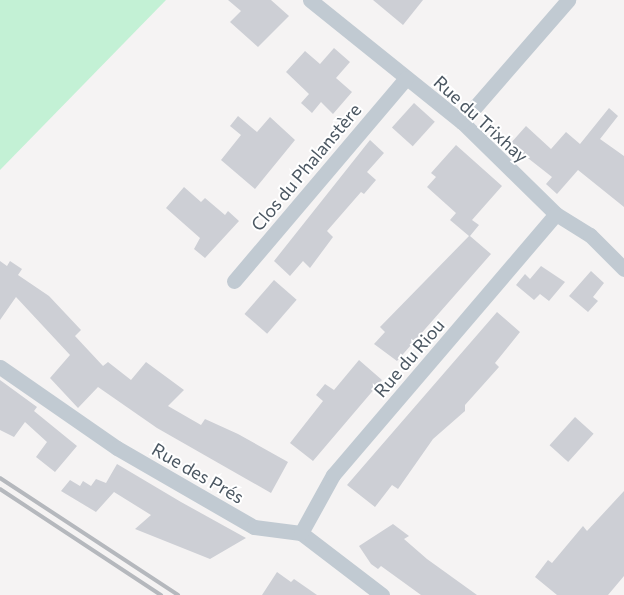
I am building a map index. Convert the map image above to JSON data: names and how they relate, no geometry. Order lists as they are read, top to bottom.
{
  "streets": {
    "street": [
      "Rue du Trixhay",
      "Clos du Phalanstère",
      "Rue du Riou",
      "Rue des Prés"
    ]
  },
  "crossings": [
    ["Rue du Trixhay", "Clos du Phalanstère"],
    ["Rue du Trixhay", "Rue du Riou"],
    ["Rue du Riou", "Rue des Prés"]
  ]
}
